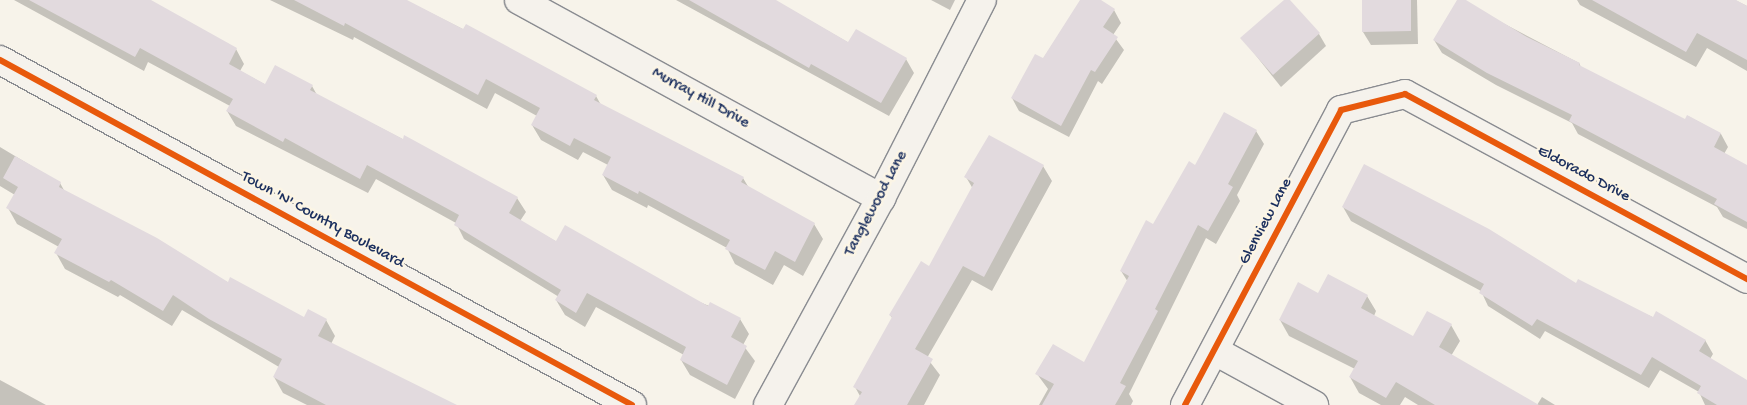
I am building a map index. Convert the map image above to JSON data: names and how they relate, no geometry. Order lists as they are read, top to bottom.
{
  "streets": {
    "street": [
      "Murray Hill Drive",
      "Eldorado Drive",
      "Tanglewood Lane",
      "Town 'N' Country Boulevard",
      "Glenview Lane"
    ]
  },
  "crossings": [
    ["Murray Hill Drive", "Tanglewood Lane"],
    ["Eldorado Drive", "Glenview Lane"]
  ]
}
